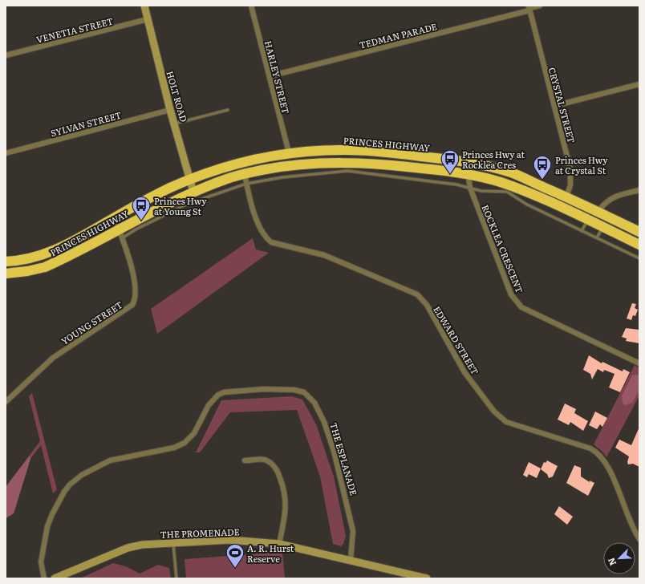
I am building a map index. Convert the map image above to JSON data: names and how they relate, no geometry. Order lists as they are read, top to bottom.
{
  "streets": {
    "highway": ["PRINCES HIGHWAY"],
    "street": [
      "VENETIA STREET",
      "TEDMAN PARADE",
      "HARLEY STREET",
      "HOLT ROAD",
      "CRYSTAL STREET",
      "SYLVAN STREET",
      "ROCKLEA CRESCENT",
      "YOUNG STREET",
      "EDWARD STREET",
      "THE ESPLANADE",
      "THE PROMENADE"
    ]
  },
  "crossings": [
    ["VENETIA STREET", "HOLT ROAD"],
    ["TEDMAN PARADE", "HARLEY STREET"],
    ["TEDMAN PARADE", "CRYSTAL STREET"],
    ["HARLEY STREET", "PRINCES HIGHWAY"],
    ["HOLT ROAD", "SYLVAN STREET"],
    ["HOLT ROAD", "PRINCES HIGHWAY"],
    ["CRYSTAL STREET", "PRINCES HIGHWAY"],
    ["PRINCES HIGHWAY", "ROCKLEA CRESCENT"],
    ["PRINCES HIGHWAY", "YOUNG STREET"],
    ["PRINCES HIGHWAY", "EDWARD STREET"],
    ["THE ESPLANADE", "THE PROMENADE"]
  ],
  "places": {
    "bus stop": ["Princes Hwy at Rocklea Cres", "Princes Hwy at Crystal St", "Princes Hwy at Young St"],
    "sports": ["A. R. Hurst Reserve"]
  },
  "north": "bottom left"
}
